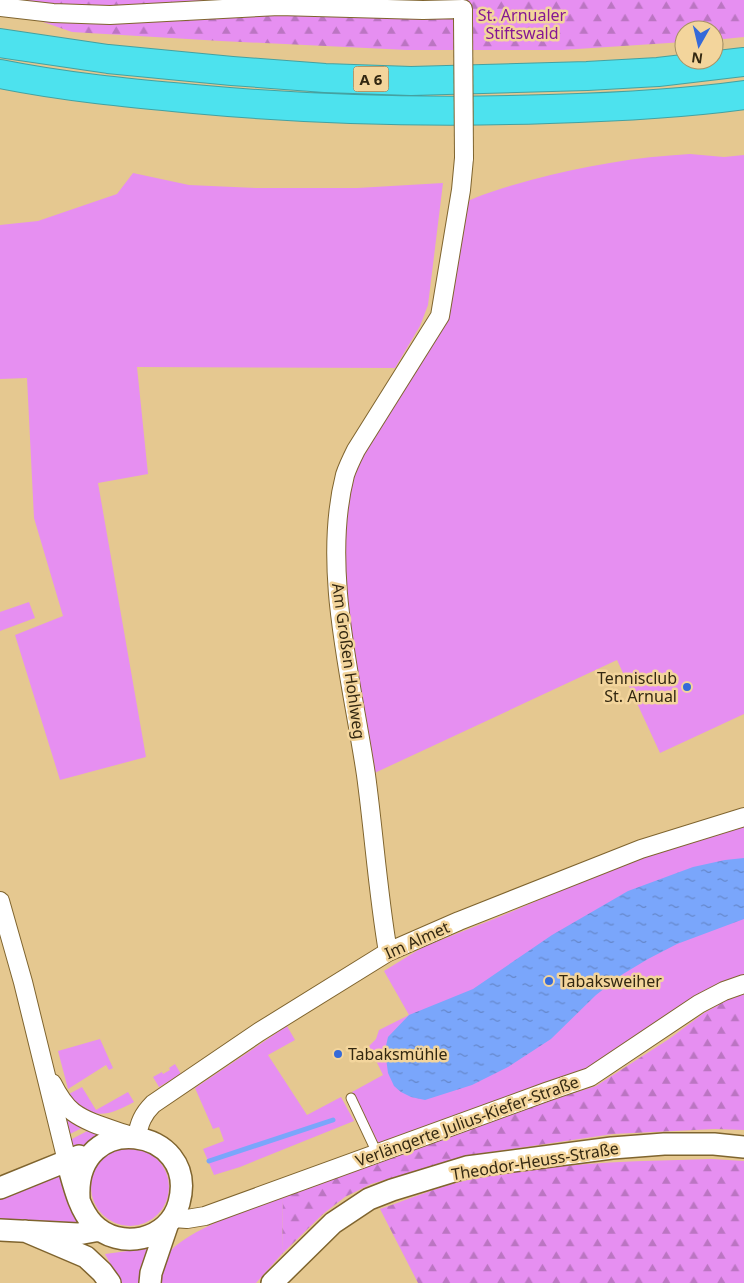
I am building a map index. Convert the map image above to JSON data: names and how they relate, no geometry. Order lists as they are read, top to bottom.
{
  "streets": {
    "highway": ["A 6"],
    "street": [
      "Am Großen Hohlweg",
      "Im Almet",
      "Verlängerte Julius-Kiefer-Straße",
      "Theodor-Heuss-Straße"
    ]
  },
  "crossings": [
    ["Am Großen Hohlweg", "Im Almet"],
    ["Im Almet", "Verlängerte Julius-Kiefer-Straße"]
  ],
  "parks": ["St. Arnualer Stiftswald"],
  "places": ["Tennisclub St. Arnual", "Tabaksweiher", "Tabaksmühle"],
  "north": "bottom"
}
